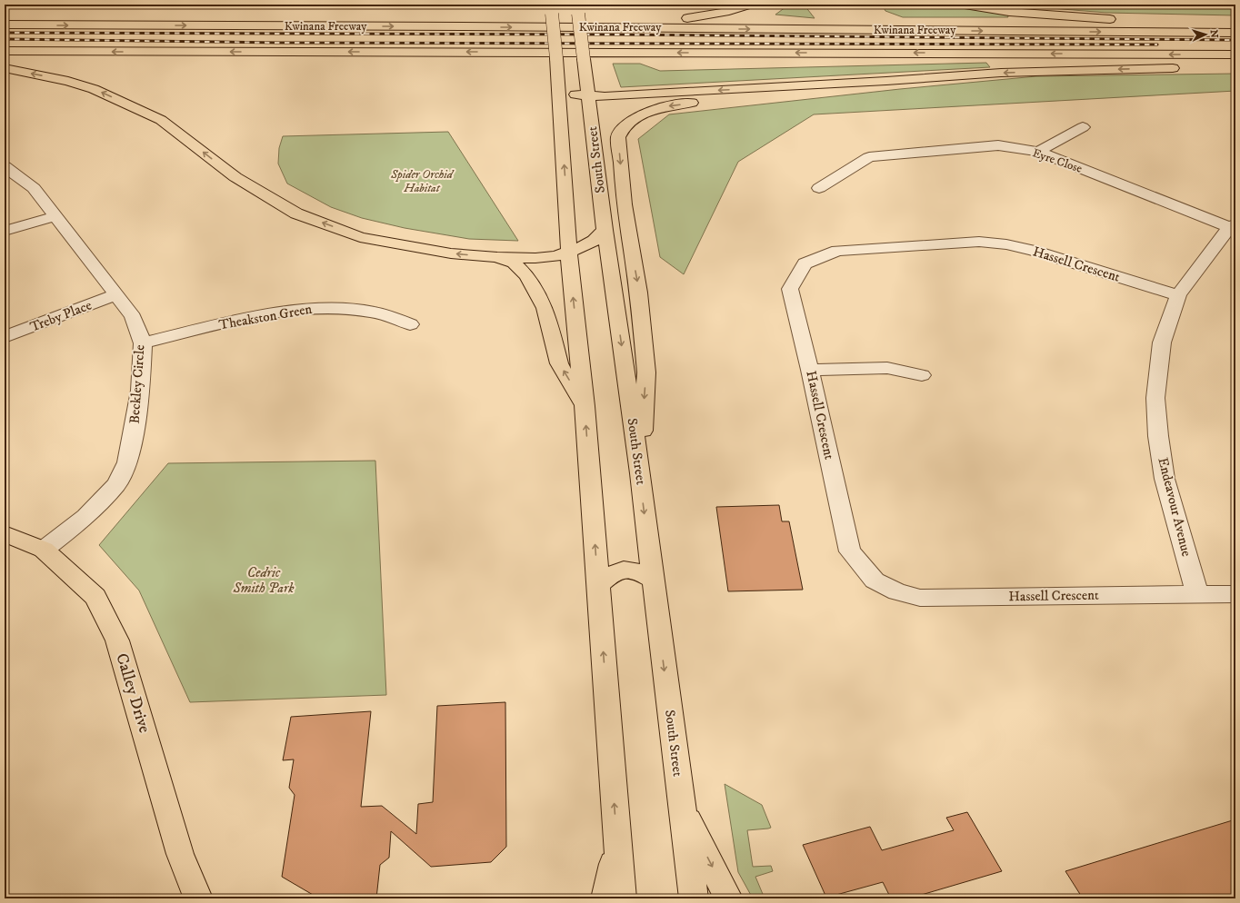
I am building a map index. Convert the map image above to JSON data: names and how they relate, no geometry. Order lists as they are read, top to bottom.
{
  "streets": {
    "main road": ["Kwinana Freeway", "South Street", "Calley Drive"],
    "street": [
      "Eyre Close",
      "Hassell Crescent",
      "Treby Place",
      "Theakston Green",
      "Beckley Circle",
      "Endeavour Avenue"
    ]
  },
  "crossings": [
    ["Eyre Close", "Endeavour Avenue"],
    ["Hassell Crescent", "Endeavour Avenue"],
    ["Treby Place", "Beckley Circle"],
    ["Theakston Green", "Beckley Circle"],
    ["Beckley Circle", "Calley Drive"]
  ],
  "parks": ["Spider Orchid Habitat", "Cedric Smith Park"],
  "north": "right"
}
